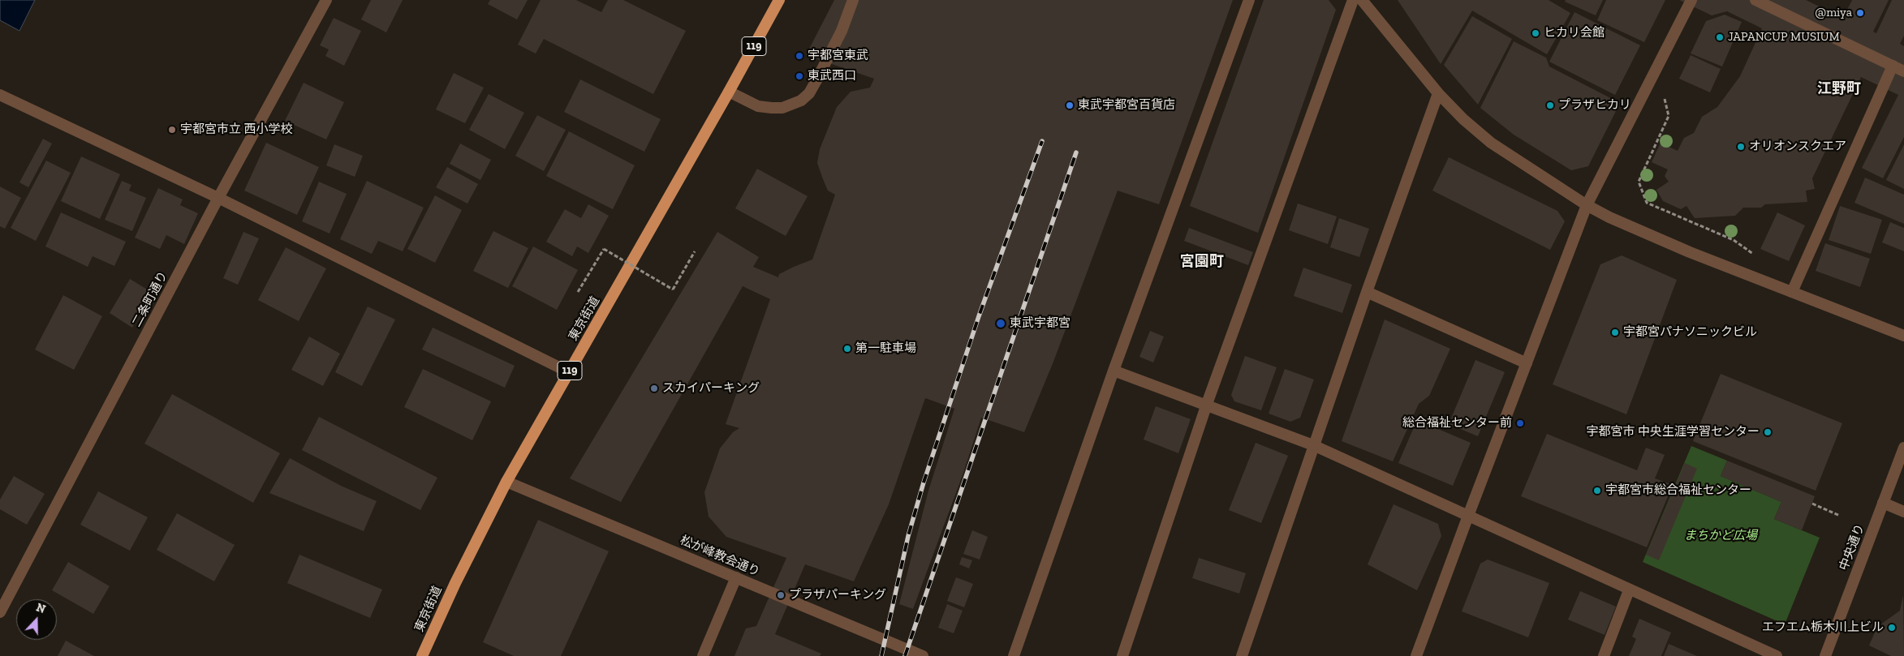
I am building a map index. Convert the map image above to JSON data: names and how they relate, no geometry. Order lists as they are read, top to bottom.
{
  "streets": {
    "highway": ["119", "東京街道"],
    "street": ["二条町通り", "中央通り", "松が峰教会通り"]
  },
  "crossings": [
    ["東京街道", "松が峰教会通り"]
  ],
  "districts": ["江野町", "宮園町"],
  "parks": ["まちかど広場"],
  "places": [
    "@miya",
    "ヒカリ会館",
    "JAPANCUP MUSIUM",
    "宇都宮東武",
    "東武西口",
    "東武宇都宮百貨店",
    "プラザヒカリ",
    "宇都宮市立 西小学校",
    "オリオンスクエア",
    "東武宇都宮",
    "宇都宮パナソニックビル",
    "第一駐車場",
    "スカイパーキング",
    "総合福祉センター前",
    "宇都宮市 中央生涯学習センター",
    "宇都宮市総合福祉センター",
    "プラザパーキング",
    "エフエム栃木川上ビル"
  ],
  "north": "top"
}
